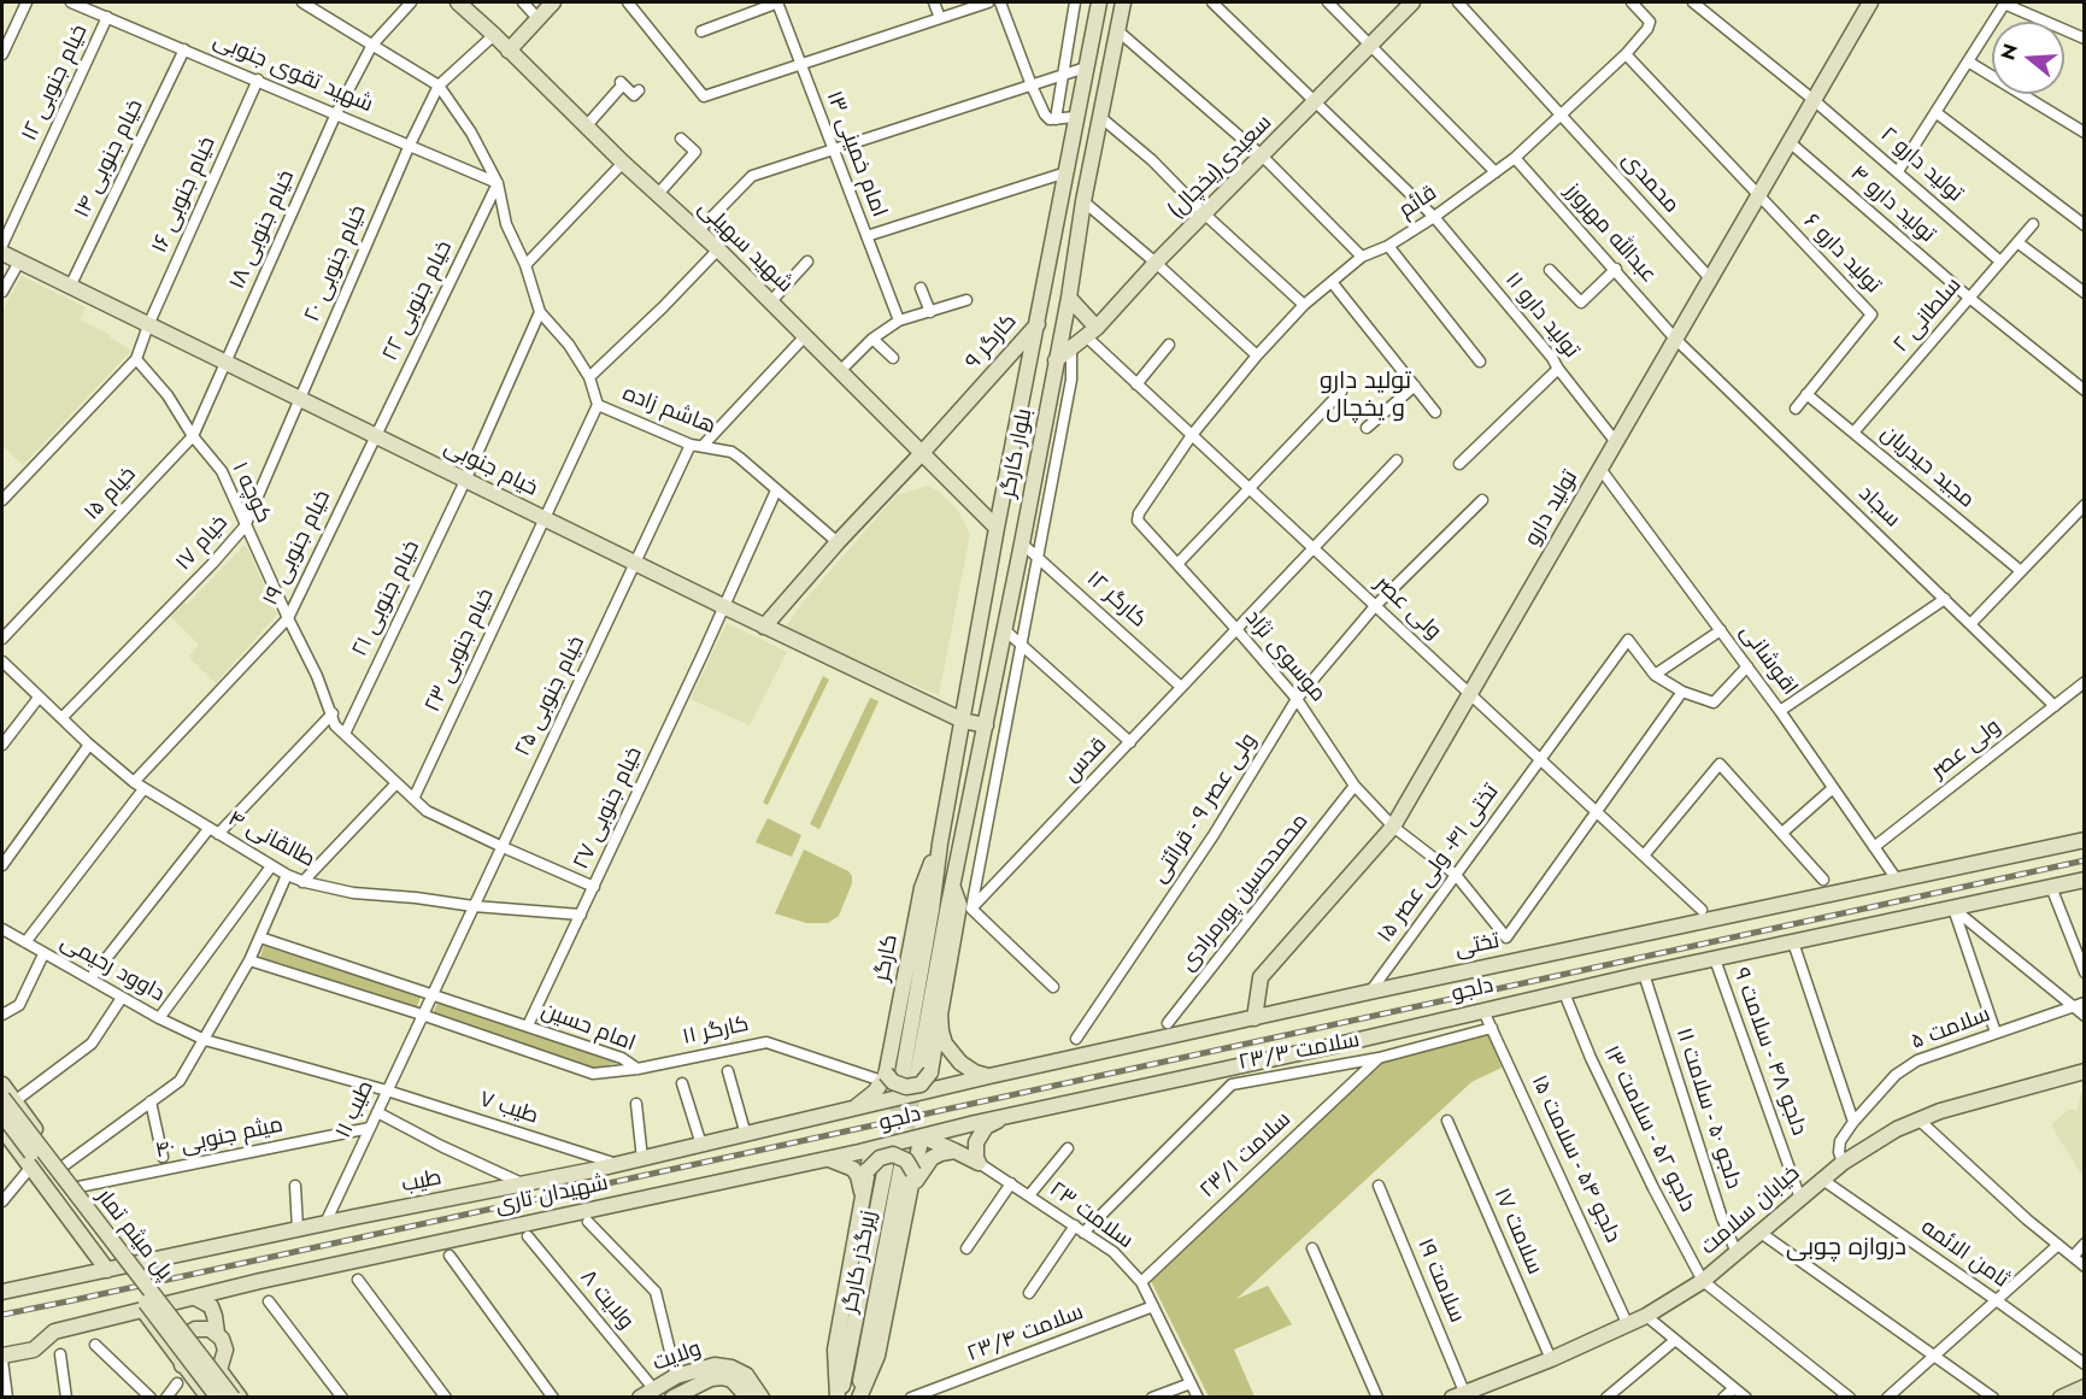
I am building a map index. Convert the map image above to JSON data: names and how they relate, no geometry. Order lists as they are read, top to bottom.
{
  "streets": {
    "street": [
      "شهید تقوی جنوبی",
      "خیام جنوبی ۱۲",
      "امام خمینی ۱۳",
      "خیام جنوبی ۱۴",
      "تولید دارو ۲",
      "سعیدی(یخچال)",
      "محمدی",
      "خیام جنوبی ۱۶",
      "قائم",
      "تولید دارو ۴",
      "خیام جنوبی ۱۸",
      "عبدالله مهرورز",
      "شهید سهیلی",
      "تولید دارو ۶",
      "خیام جنوبی ۲۰",
      "خیام جنوبی ۲۲",
      "تولید دارو ۱۱",
      "۲ سلطانی",
      "کارگر ۹",
      "هاشم زاده",
      "بلوار کارگر",
      "مجید حیدریان",
      "خیام جنوبی",
      "کوچه ۱",
      "خیام ۱۵",
      "سجاد",
      "تولید دارو",
      "خیام ۱۷",
      "خیام جنوبی ۱۹",
      "خیام جنوبی ۲۱",
      "کارگر ۱۲",
      "ولی عصر",
      "خیام جنوبی ۲۳",
      "موسوی نژاد",
      "اقوشانی",
      "خیام جنوبی ۲۵",
      "قدس",
      "خیام جنوبی ۲۷",
      "ولی عصر ۹ - قرائتی",
      "طالقانی ۴",
      "تختی ۴۱- ولی عصر ۱۵",
      "محمدحسین پورمرادی",
      "تختی",
      "کارگر",
      "داوود رحیمی",
      "دلجو",
      "امام حسین",
      "سلامت ۵",
      "کارگر ۱۱",
      "سلامت ۲۳/۳",
      "دلجو ۴۸ - سلامت ۹",
      "طیب ۷",
      "دلجو ۵۰ - سلامت ۱۱",
      "طیب ۱۱",
      "دلجو ۵۲ - سلامت ۱۳",
      "میثم جنوبی ۴۰",
      "سلامت ۲۳/۱",
      "دلجو ۵۴ - سلامت ۱۵",
      "طیب",
      "شهیدان تاری",
      "خیابان سلامت",
      "سلامت ۲۳",
      "سلامت ۱۷",
      "پل میثم تمار",
      "ثامن الائمه",
      "زیرگذر کارگر",
      "سلامت ۱۹",
      "ولایت ۸",
      "سلامت ۲۳/۴",
      "ولایت"
    ]
  },
  "crossings": [
    ["شهید تقوی جنوبی", "خیام جنوبی ۱۲"],
    ["شهید تقوی جنوبی", "خیام جنوبی ۱۴"],
    ["شهید تقوی جنوبی", "خیام جنوبی ۱۶"],
    ["شهید تقوی جنوبی", "خیام جنوبی ۱۸"],
    ["شهید تقوی جنوبی", "خیام جنوبی ۲۰"],
    ["شهید تقوی جنوبی", "خیام جنوبی ۲۲"],
    ["شهید تقوی جنوبی", "هاشم زاده"],
    ["خیام جنوبی ۱۴", "خیام جنوبی"],
    ["تولید دارو ۲", "۲ سلطانی"],
    ["تولید دارو ۲", "تولید دارو"],
    ["سعیدی(یخچال)", "تولید دارو ۱۱"],
    ["سعیدی(یخچال)", "بلوار کارگر"],
    ["سعیدی(یخچال)", "ولی عصر"],
    ["محمدی", "قائم"],
    ["محمدی", "تولید دارو"],
    ["خیام جنوبی ۱۶", "خیام جنوبی"],
    ["خیام جنوبی ۱۶", "کوچه ۱"],
    ["قائم", "عبدالله مهرورز"],
    ["قائم", "تولید دارو ۱۱"],
    ["قائم", "ولی عصر"],
    ["قائم", "موسوی نژاد"],
    ["تولید دارو ۴", "۲ سلطانی"],
    ["تولید دارو ۴", "تولید دارو"],
    ["خیام جنوبی ۱۸", "خیام جنوبی"],
    ["خیام جنوبی ۱۸", "خیام ۱۵"],
    ["عبدالله مهرورز", "سجاد"],
    ["عبدالله مهرورز", "تولید دارو"],
    ["شهید سهیلی", "کارگر ۹"],
    ["شهید سهیلی", "بلوار کارگر"],
    ["شهید سهیلی", "خیام جنوبی ۲۵"],
    ["تولید دارو ۶", "مجید حیدریان"],
    ["تولید دارو ۶", "تولید دارو"],
    ["خیام جنوبی ۲۰", "هاشم زاده"],
    ["خیام جنوبی ۲۰", "خیام جنوبی"],
    ["خیام جنوبی ۲۰", "خیام ۱۷"],
    ["خیام جنوبی ۲۲", "هاشم زاده"],
    ["خیام جنوبی ۲۲", "خیام جنوبی"],
    ["خیام جنوبی ۲۲", "خیام جنوبی ۱۹"],
    ["تولید دارو ۱۱", "تولید دارو"],
    ["۲ سلطانی", "مجید حیدریان"],
    ["کارگر ۹", "هاشم زاده"],
    ["کارگر ۹", "بلوار کارگر"],
    ["کارگر ۹", "خیام جنوبی"],
    ["هاشم زاده", "خیام جنوبی ۲۱"],
    ["هاشم زاده", "خیام جنوبی ۲۳"],
    ["هاشم زاده", "خیام جنوبی ۲۵"],
    ["هاشم زاده", "خیام جنوبی ۲۷"],
    ["بلوار کارگر", "خیام جنوبی"],
    ["بلوار کارگر", "کارگر ۱۲"],
    ["بلوار کارگر", "قدس"],
    ["بلوار کارگر", "کارگر"],
    ["خیام جنوبی", "خیام ۱۵"],
    ["خیام جنوبی", "خیام ۱۷"],
    ["خیام جنوبی", "خیام جنوبی ۱۹"],
    ["خیام جنوبی", "خیام جنوبی ۲۱"],
    ["خیام جنوبی", "خیام جنوبی ۲۳"],
    ["خیام جنوبی", "خیام جنوبی ۲۵"],
    ["خیام جنوبی", "خیام جنوبی ۲۷"],
    ["کوچه ۱", "خیام ۱۵"],
    ["کوچه ۱", "خیام ۱۷"],
    ["کوچه ۱", "خیام جنوبی ۱۹"],
    ["کوچه ۱", "خیام جنوبی ۲۱"],
    ["کوچه ۱", "خیام جنوبی ۲۳"],
    ["کوچه ۱", "خیام جنوبی ۲۵"],
    ["کوچه ۱", "خیام جنوبی ۲۷"],
    ["سجاد", "تولید دارو"],
    ["سجاد", "ولی عصر"],
    ["تولید دارو", "ولی عصر"],
    ["تولید دارو", "موسوی نژاد"],
    ["تولید دارو", "اقوشانی"],
    ["تولید دارو", "تختی"],
    ["خیام ۱۷", "طالقانی ۴"],
    ["خیام جنوبی ۱۹", "طالقانی ۴"],
    ["کارگر ۱۲", "قدس"],
    ["ولی عصر", "موسوی نژاد"],
    ["ولی عصر", "اقوشانی"],
    ["ولی عصر", "قدس"],
    ["ولی عصر", "ولی عصر ۹ - قرائتی"],
    ["ولی عصر", "تختی ۴۱- ولی عصر ۱۵"],
    ["موسوی نژاد", "قدس"],
    ["موسوی نژاد", "ولی عصر ۹ - قرائتی"],
    ["موسوی نژاد", "تختی ۴۱- ولی عصر ۱۵"],
    ["موسوی نژاد", "محمدحسین پورمرادی"],
    ["اقوشانی", "تختی"],
    ["خیام جنوبی ۲۵", "طالقانی ۴"],
    ["خیام جنوبی ۲۵", "طیب ۱۱"],
    ["خیام جنوبی ۲۷", "طالقانی ۴"],
    ["خیام جنوبی ۲۷", "امام حسین"],
    ["طالقانی ۴", "طیب ۱۱"],
    ["تختی ۴۱- ولی عصر ۱۵", "تختی"],
    ["تختی", "طیب"],
    ["کارگر", "کارگر ۱۱"],
    ["داوود رحیمی", "طیب ۷"],
    ["داوود رحیمی", "طیب ۱۱"],
    ["دلجو", "دلجو ۴۸ - سلامت ۹"],
    ["دلجو", "دلجو ۵۰ - سلامت ۱۱"],
    ["دلجو", "دلجو ۵۲ - سلامت ۱۳"],
    ["دلجو", "دلجو ۵۴ - سلامت ۱۵"],
    ["دلجو", "شهیدان تاری"],
    ["امام حسین", "کارگر ۱۱"],
    ["امام حسین", "طیب ۱۱"],
    ["سلامت ۵", "خیابان سلامت"],
    ["سلامت ۲۳/۳", "سلامت ۲۳/۱"],
    ["سلامت ۲۳/۳", "دلجو ۵۴ - سلامت ۱۵"],
    ["سلامت ۲۳/۳", "سلامت ۲۳"],
    ["دلجو ۴۸ - سلامت ۹", "خیابان سلامت"],
    ["طیب ۷", "طیب ۱۱"],
    ["طیب ۷", "طیب"],
    ["دلجو ۵۰ - سلامت ۱۱", "خیابان سلامت"],
    ["طیب ۱۱", "میثم جنوبی ۴۰"],
    ["طیب ۱۱", "طیب"],
    ["دلجو ۵۲ - سلامت ۱۳", "خیابان سلامت"],
    ["سلامت ۲۳/۱", "سلامت ۲۳"],
    ["دلجو ۵۴ - سلامت ۱۵", "خیابان سلامت"],
    ["خیابان سلامت", "سلامت ۱۷"],
    ["خیابان سلامت", "ثامن الائمه"],
    ["خیابان سلامت", "سلامت ۱۹"],
    ["سلامت ۲۳", "سلامت ۲۳/۴"],
    ["ولایت ۸", "ولایت"]
  ],
  "districts": ["تولید دارو و یخچال", "دروازه چوبی"],
  "north": "left"
}
